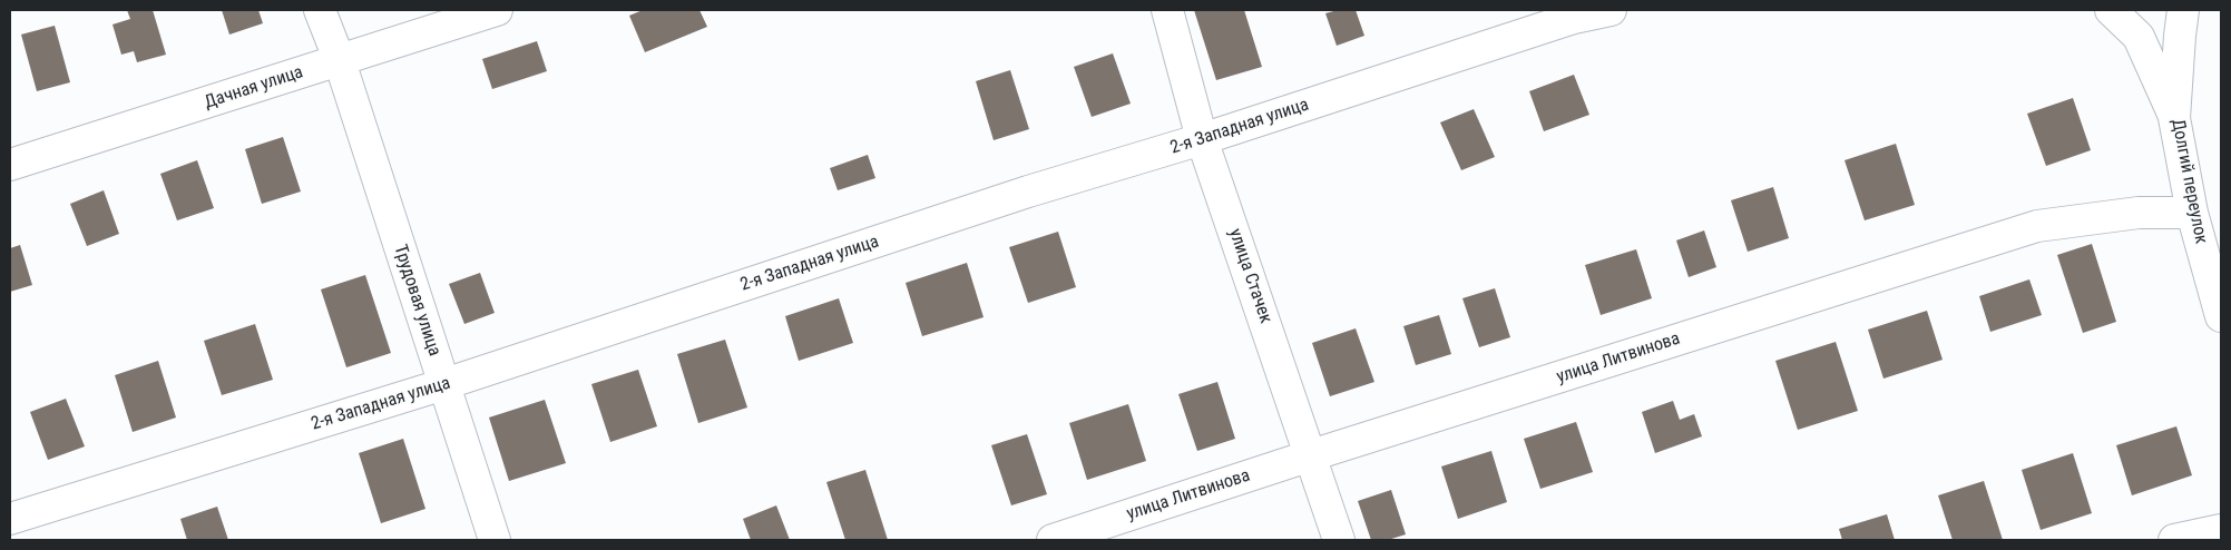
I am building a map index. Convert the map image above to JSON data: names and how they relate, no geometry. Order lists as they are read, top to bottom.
{
  "streets": {
    "street": [
      "Дачная улица",
      "2-я Западная улица",
      "Долгий переулок",
      "улица Стачек",
      "Трудовая улица",
      "улица Литвинова"
    ]
  },
  "crossings": [
    ["Дачная улица", "Трудовая улица"],
    ["2-я Западная улица", "улица Стачек"],
    ["2-я Западная улица", "Трудовая улица"],
    ["Долгий переулок", "улица Литвинова"],
    ["улица Стачек", "улица Литвинова"]
  ]
}
